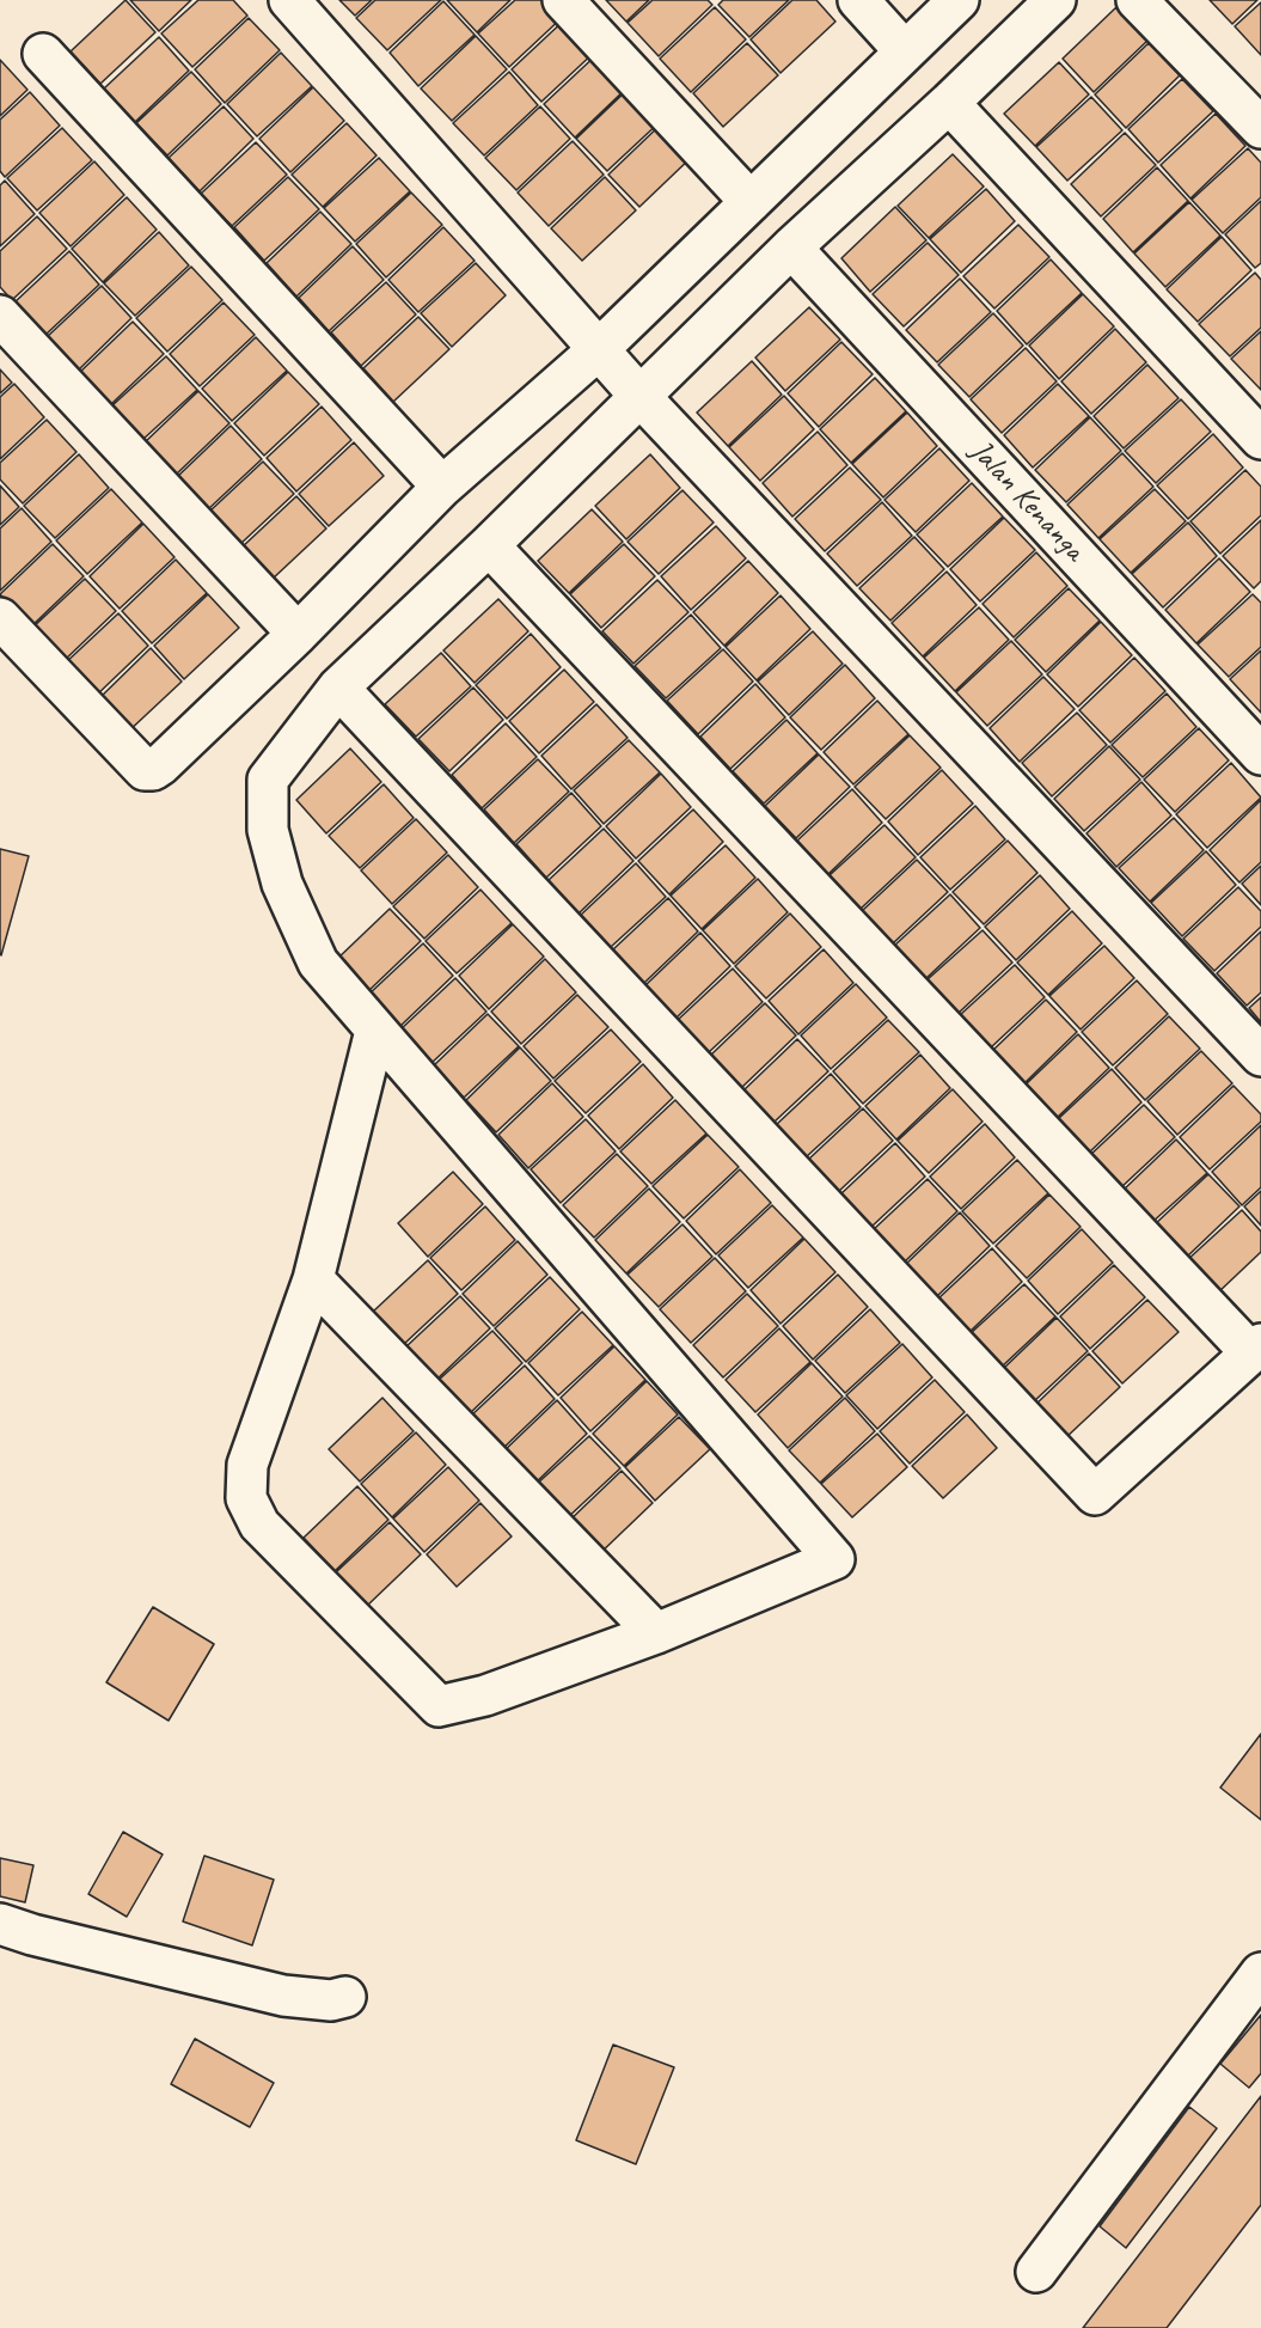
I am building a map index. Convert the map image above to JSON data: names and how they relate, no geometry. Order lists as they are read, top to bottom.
{
  "streets": {
    "street": ["Jalan Kenanga"]
  }
}
